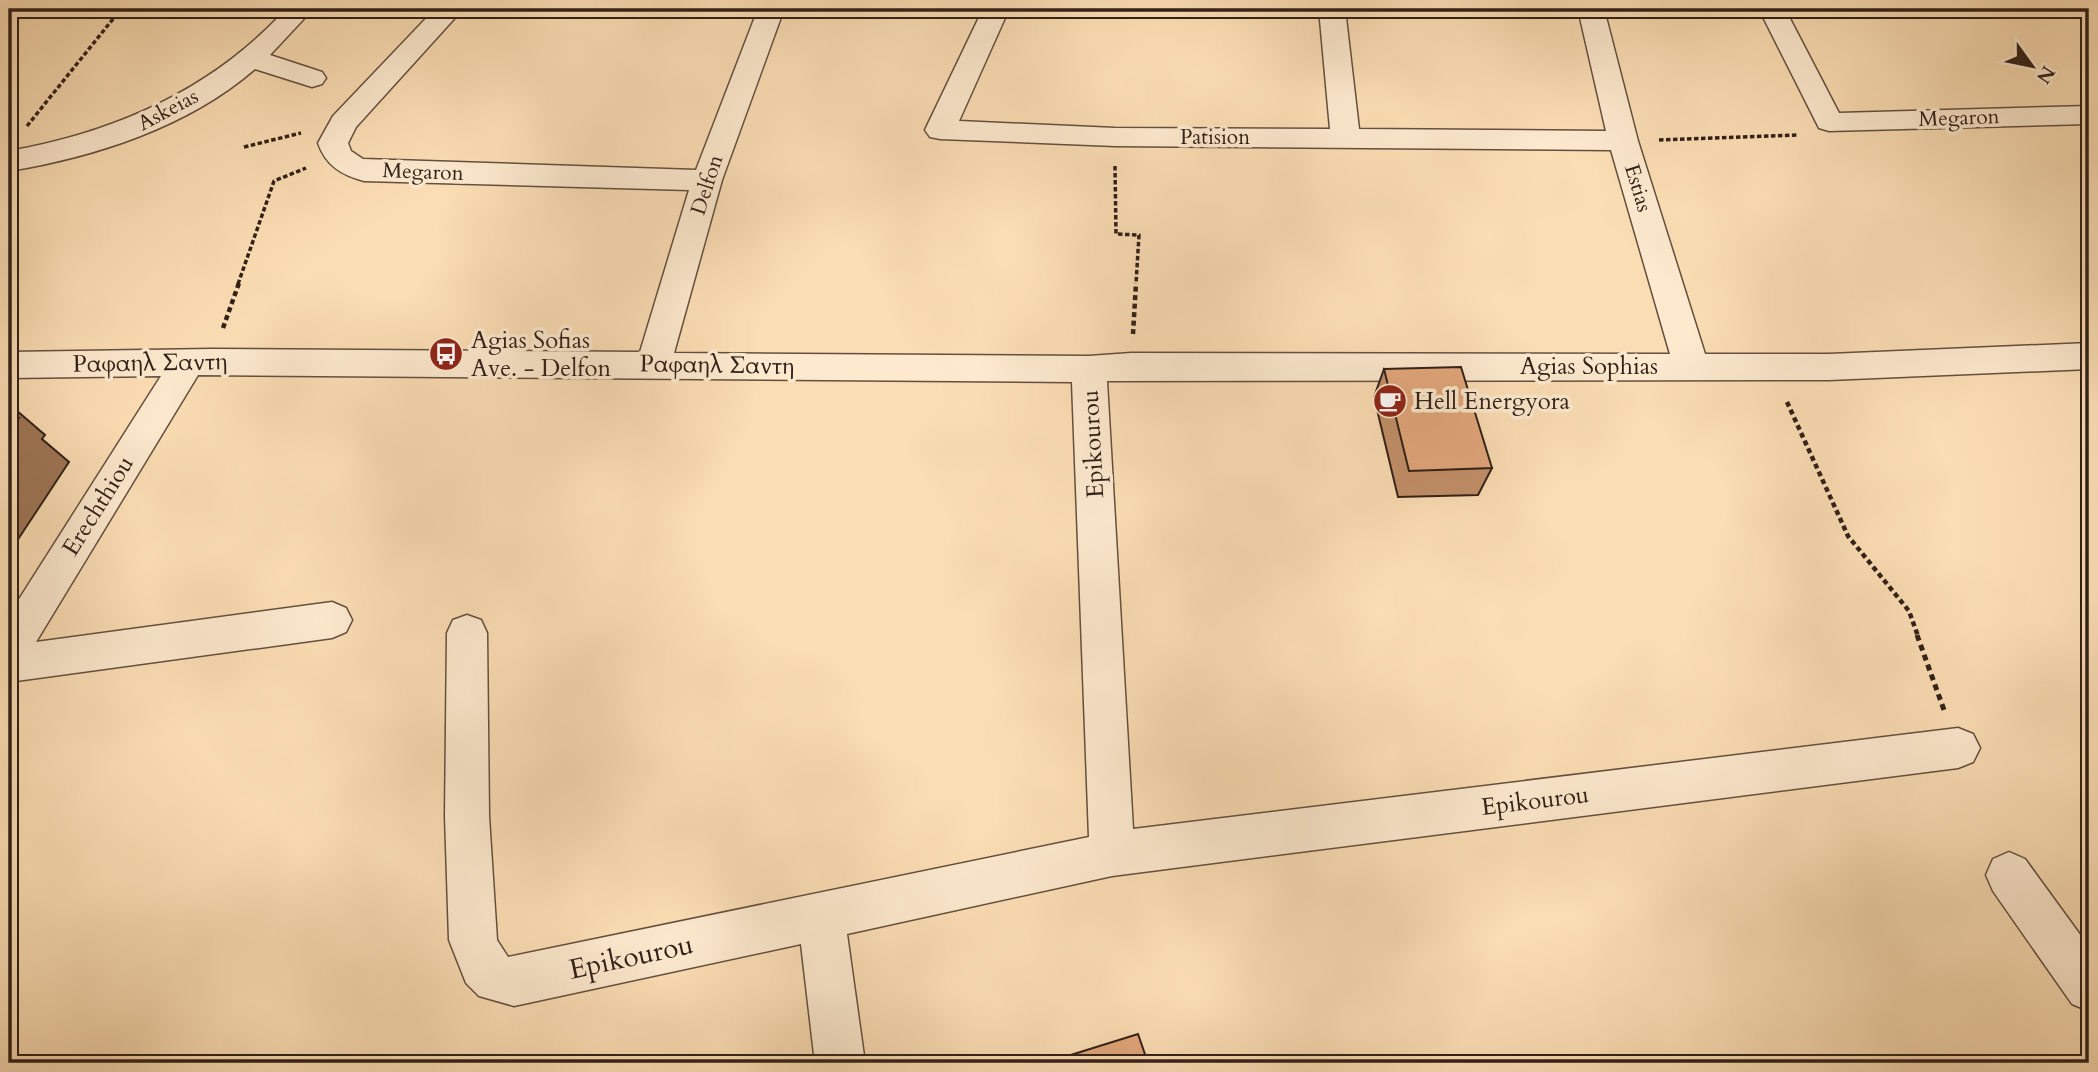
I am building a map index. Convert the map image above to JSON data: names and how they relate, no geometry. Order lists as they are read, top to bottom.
{
  "streets": {
    "street": [
      "Askeias",
      "Megaron",
      "Patision",
      "Delfon",
      "Estias",
      "Ραφαηλ Σαντη",
      "Agias Sophias",
      "Epikourou",
      "Erechthiou"
    ]
  },
  "crossings": [
    ["Megaron", "Delfon"],
    ["Patision", "Estias"],
    ["Delfon", "Ραφαηλ Σαντη"],
    ["Estias", "Agias Sophias"],
    ["Ραφαηλ Σαντη", "Agias Sophias"],
    ["Ραφαηλ Σαντη", "Epikourou"],
    ["Ραφαηλ Σαντη", "Erechthiou"],
    ["Agias Sophias", "Epikourou"]
  ],
  "places": {
    "bus stop": ["Agias Sofias Ave. - Delfon"],
    "cafe": ["Hell Energyora"]
  },
  "north": "bottom right"
}
